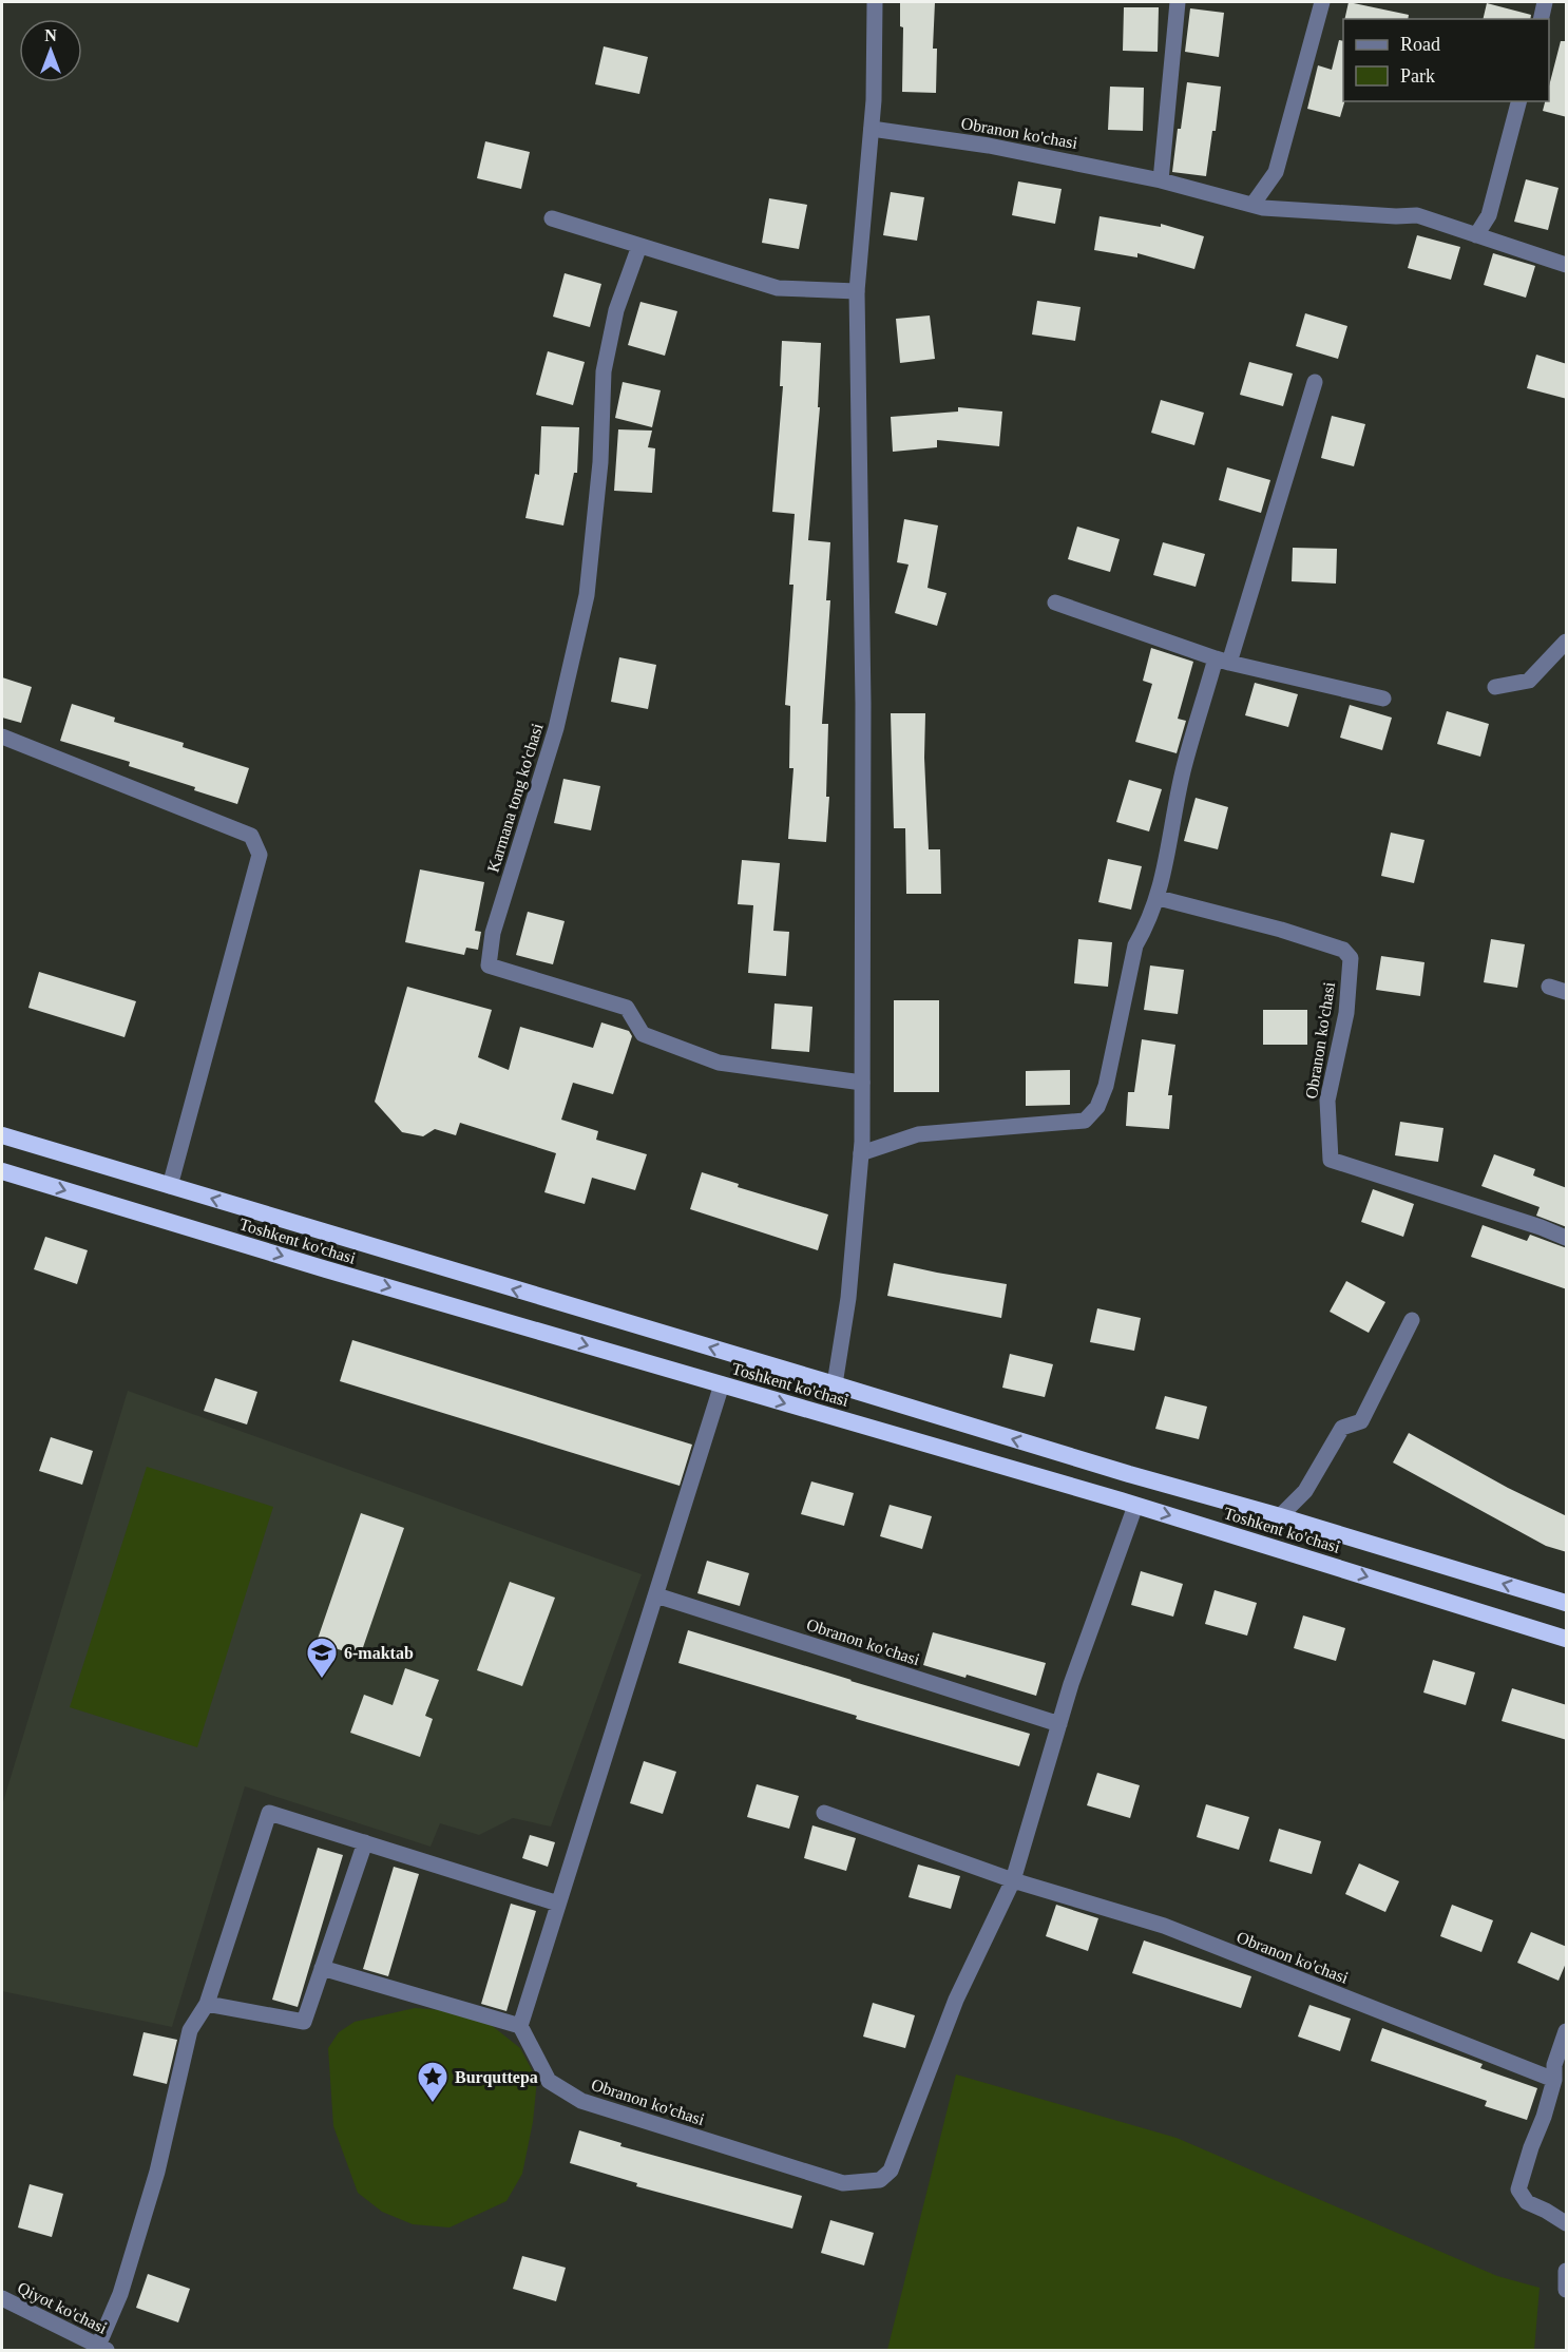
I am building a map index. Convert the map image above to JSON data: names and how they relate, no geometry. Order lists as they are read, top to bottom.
{
  "streets": {
    "highway": ["Toshkent ko'chasi"],
    "street": ["Obranon ko'chasi", "Karmana tong ko'chasi", "Qiyot ko'chasi"]
  },
  "crossings": [
    ["Obranon ko'chasi", "Toshkent ko'chasi"]
  ],
  "places": {
    "school or university": ["6-maktab"],
    "place": ["Burquttepa"]
  },
  "legend": ["Road", "Park"],
  "north": "top"
}
